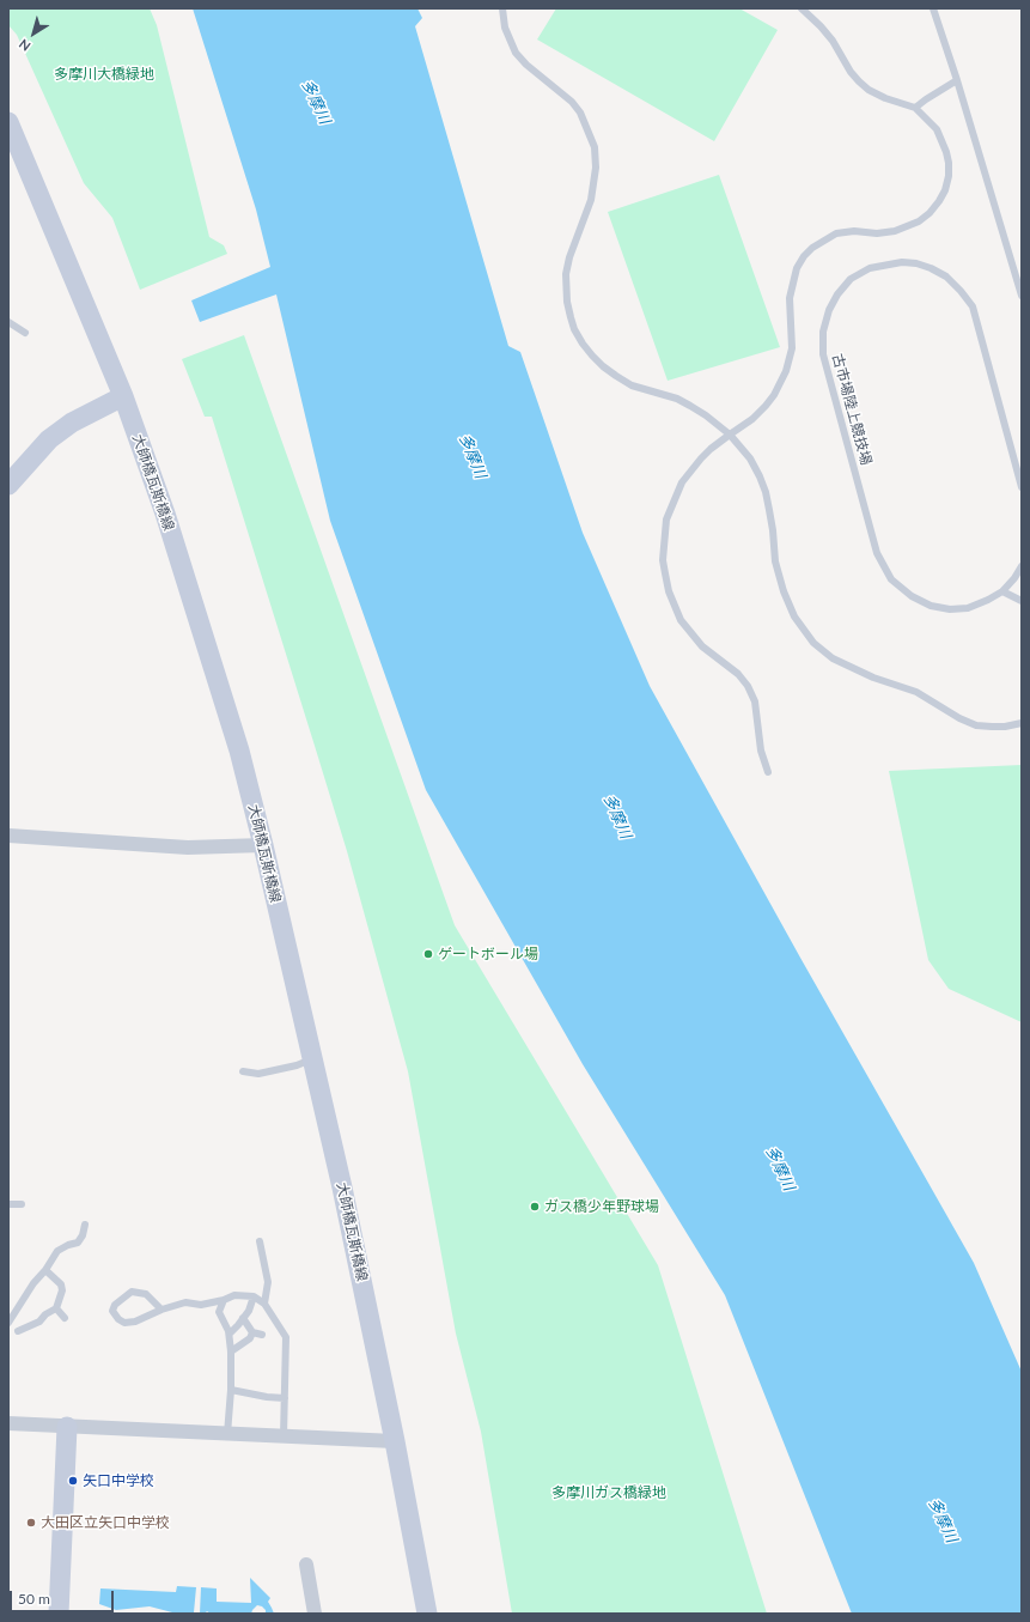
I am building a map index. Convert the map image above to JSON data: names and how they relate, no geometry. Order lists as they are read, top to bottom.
{
  "streets": {
    "street": ["大師橋瓦斯橋線"],
    "lane": ["古市場陸上競技場"]
  },
  "water": ["多摩川"],
  "parks": ["多摩川大橋緑地", "多摩川ガス橋緑地"],
  "places": [
    "ゲートボール場",
    "ガス橋少年野球場",
    "矢口中学校",
    "大田区立矢口中学校"
  ],
  "scale_bar": "50 m",
  "north": "bottom left"
}
